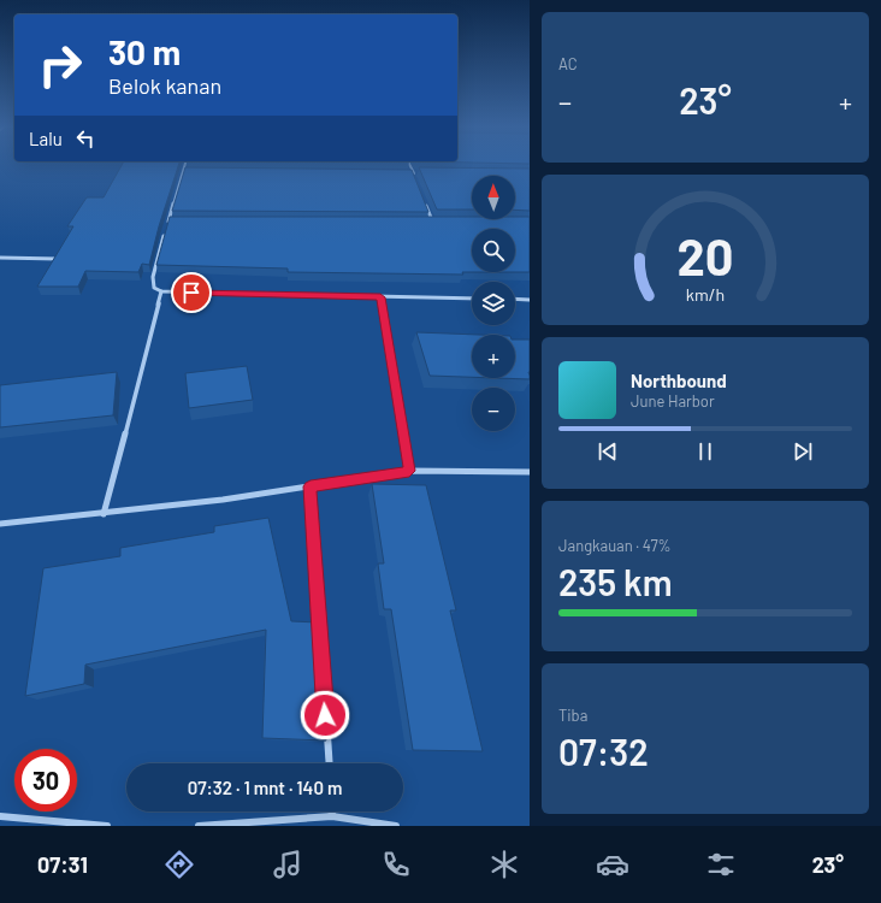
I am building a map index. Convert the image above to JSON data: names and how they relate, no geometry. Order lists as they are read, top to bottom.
{
  "north": "top",
  "page": {
    "tile": [
      "AC",
      ["Jangkauan · 47%", "235 km"],
      ["Tiba", "07:32"]
    ],
    "turn": ["30 m", "Belok kanan"],
    "heat": ["−", "23°", "+"],
    "then": "Lalu",
    "map_buttons": ["+", "−"],
    "song": ["Northbound", "June Harbor"],
    "limit": "30",
    "trip": "07:32 · 1 mnt · 140 m",
    "tabs": ["07:31", "23°"],
    "gauge": ["20", "km/h"]
  }
}
